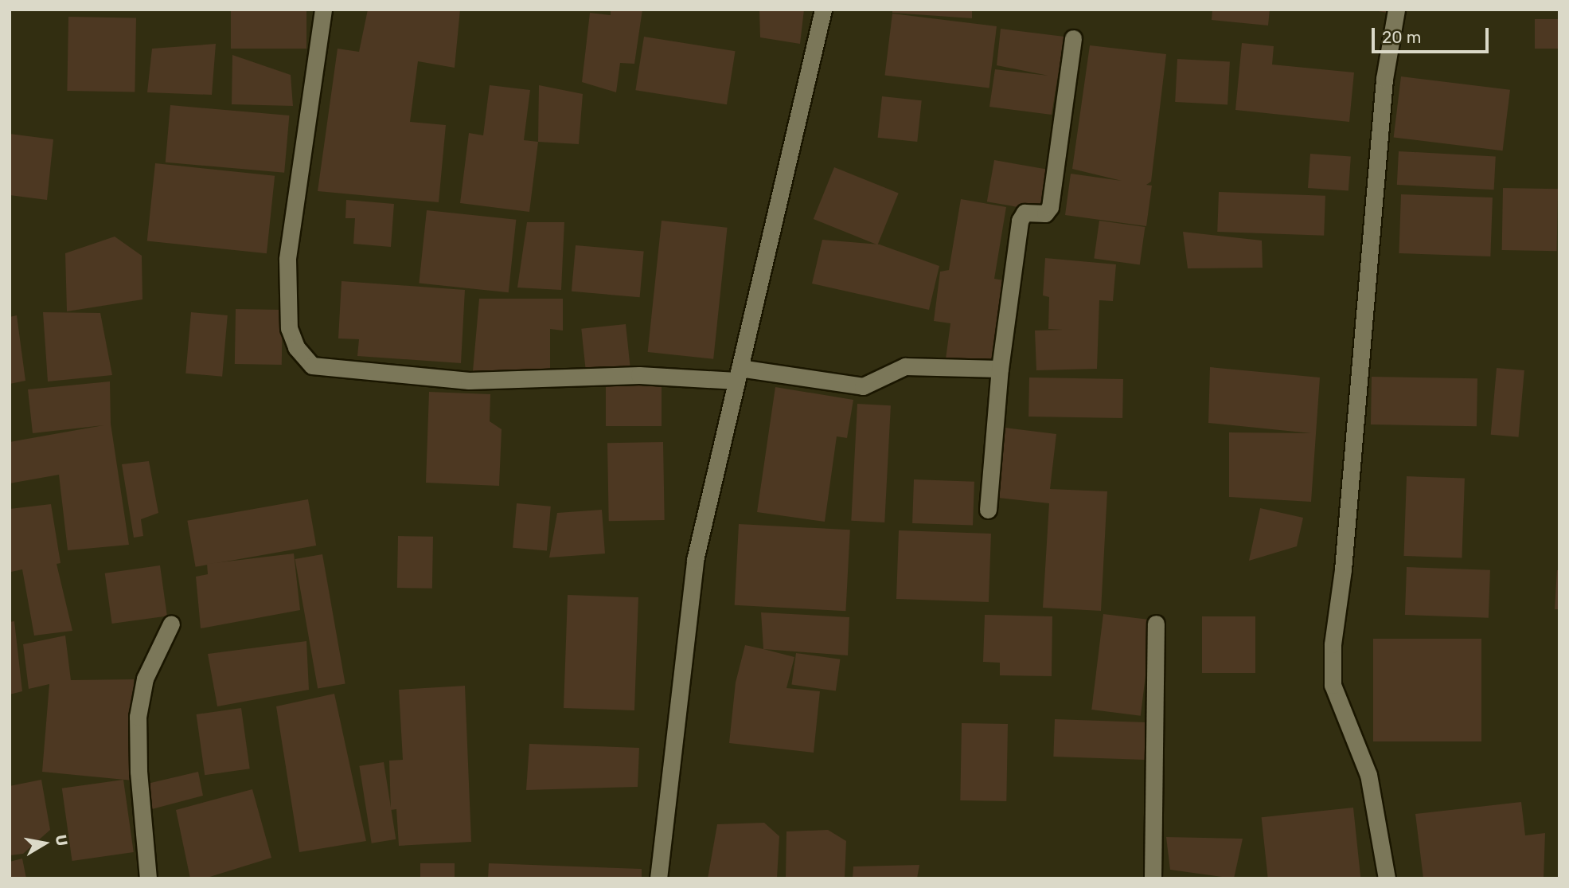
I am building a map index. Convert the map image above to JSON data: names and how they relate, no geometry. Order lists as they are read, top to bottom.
{
  "scale_bar": "20 m",
  "north": "right"
}
